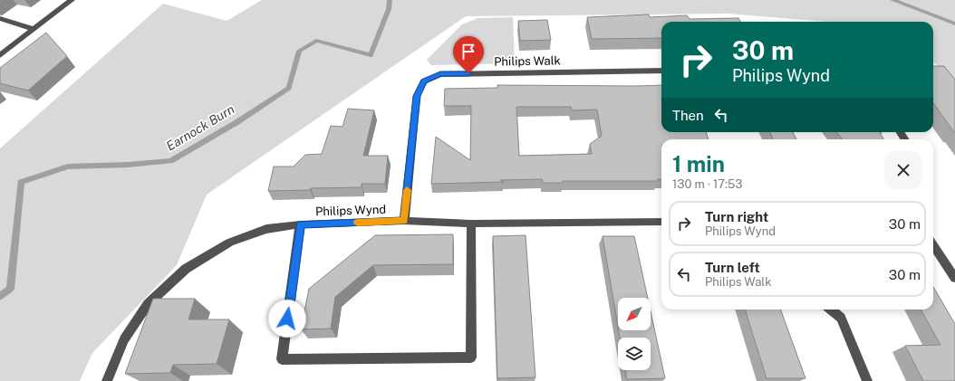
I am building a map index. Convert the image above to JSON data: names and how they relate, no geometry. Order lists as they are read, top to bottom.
{
  "streets": {
    "street": ["Philips Walk", "Philips Wynd"]
  },
  "crossings": [
    ["Philips Walk", "Philips Wynd"]
  ],
  "water": ["Earnock Burn"],
  "north": "bottom left",
  "page": {
    "turn": ["30 m", "Philips Wynd"],
    "then": "Then",
    "heading": ["1 min", "130 m · 17:53"],
    "list": [
      {
        "name": "Turn right",
        "note": "Philips Wynd",
        "value": "30 m"
      },
      {
        "name": "Turn left",
        "note": "Philips Walk",
        "value": "30 m"
      }
    ]
  }
}
